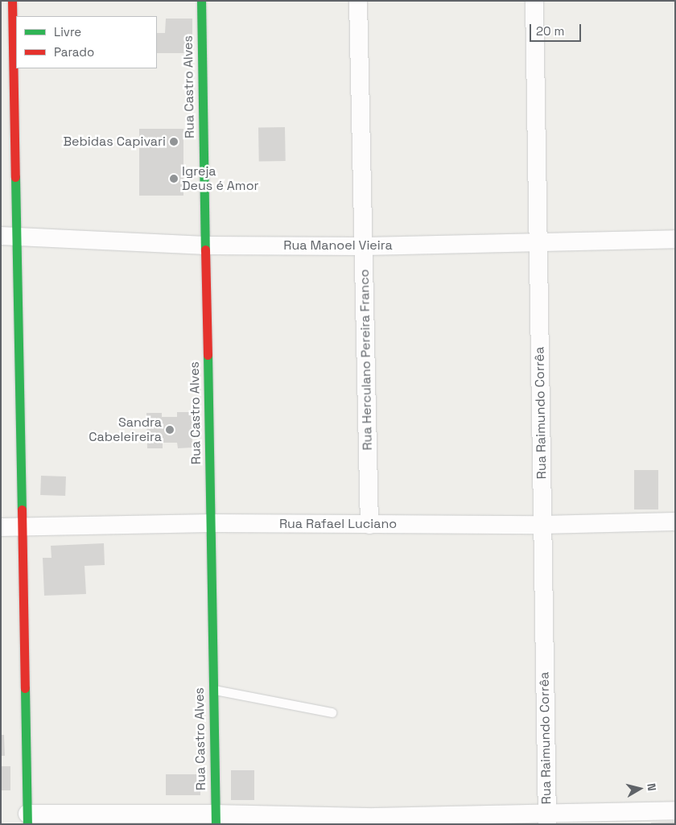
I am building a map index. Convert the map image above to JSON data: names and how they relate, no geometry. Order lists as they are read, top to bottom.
{
  "streets": {
    "street": [
      "Rua Castro Alves",
      "Rua Manoel Vieira",
      "Rua Herculano Pereira Franco",
      "Rua Raimundo Corrêa",
      "Rua Rafael Luciano"
    ]
  },
  "crossings": [
    ["Rua Castro Alves", "Rua Manoel Vieira"],
    ["Rua Castro Alves", "Rua Rafael Luciano"],
    ["Rua Manoel Vieira", "Rua Herculano Pereira Franco"],
    ["Rua Manoel Vieira", "Rua Raimundo Corrêa"],
    ["Rua Herculano Pereira Franco", "Rua Rafael Luciano"],
    ["Rua Raimundo Corrêa", "Rua Rafael Luciano"]
  ],
  "places": ["Bebidas Capivari", "Igreja Deus é Amor", "Sandra Cabeleireira"],
  "legend": ["Livre", "Parado"],
  "scale_bar": "20 m",
  "north": "right"
}
